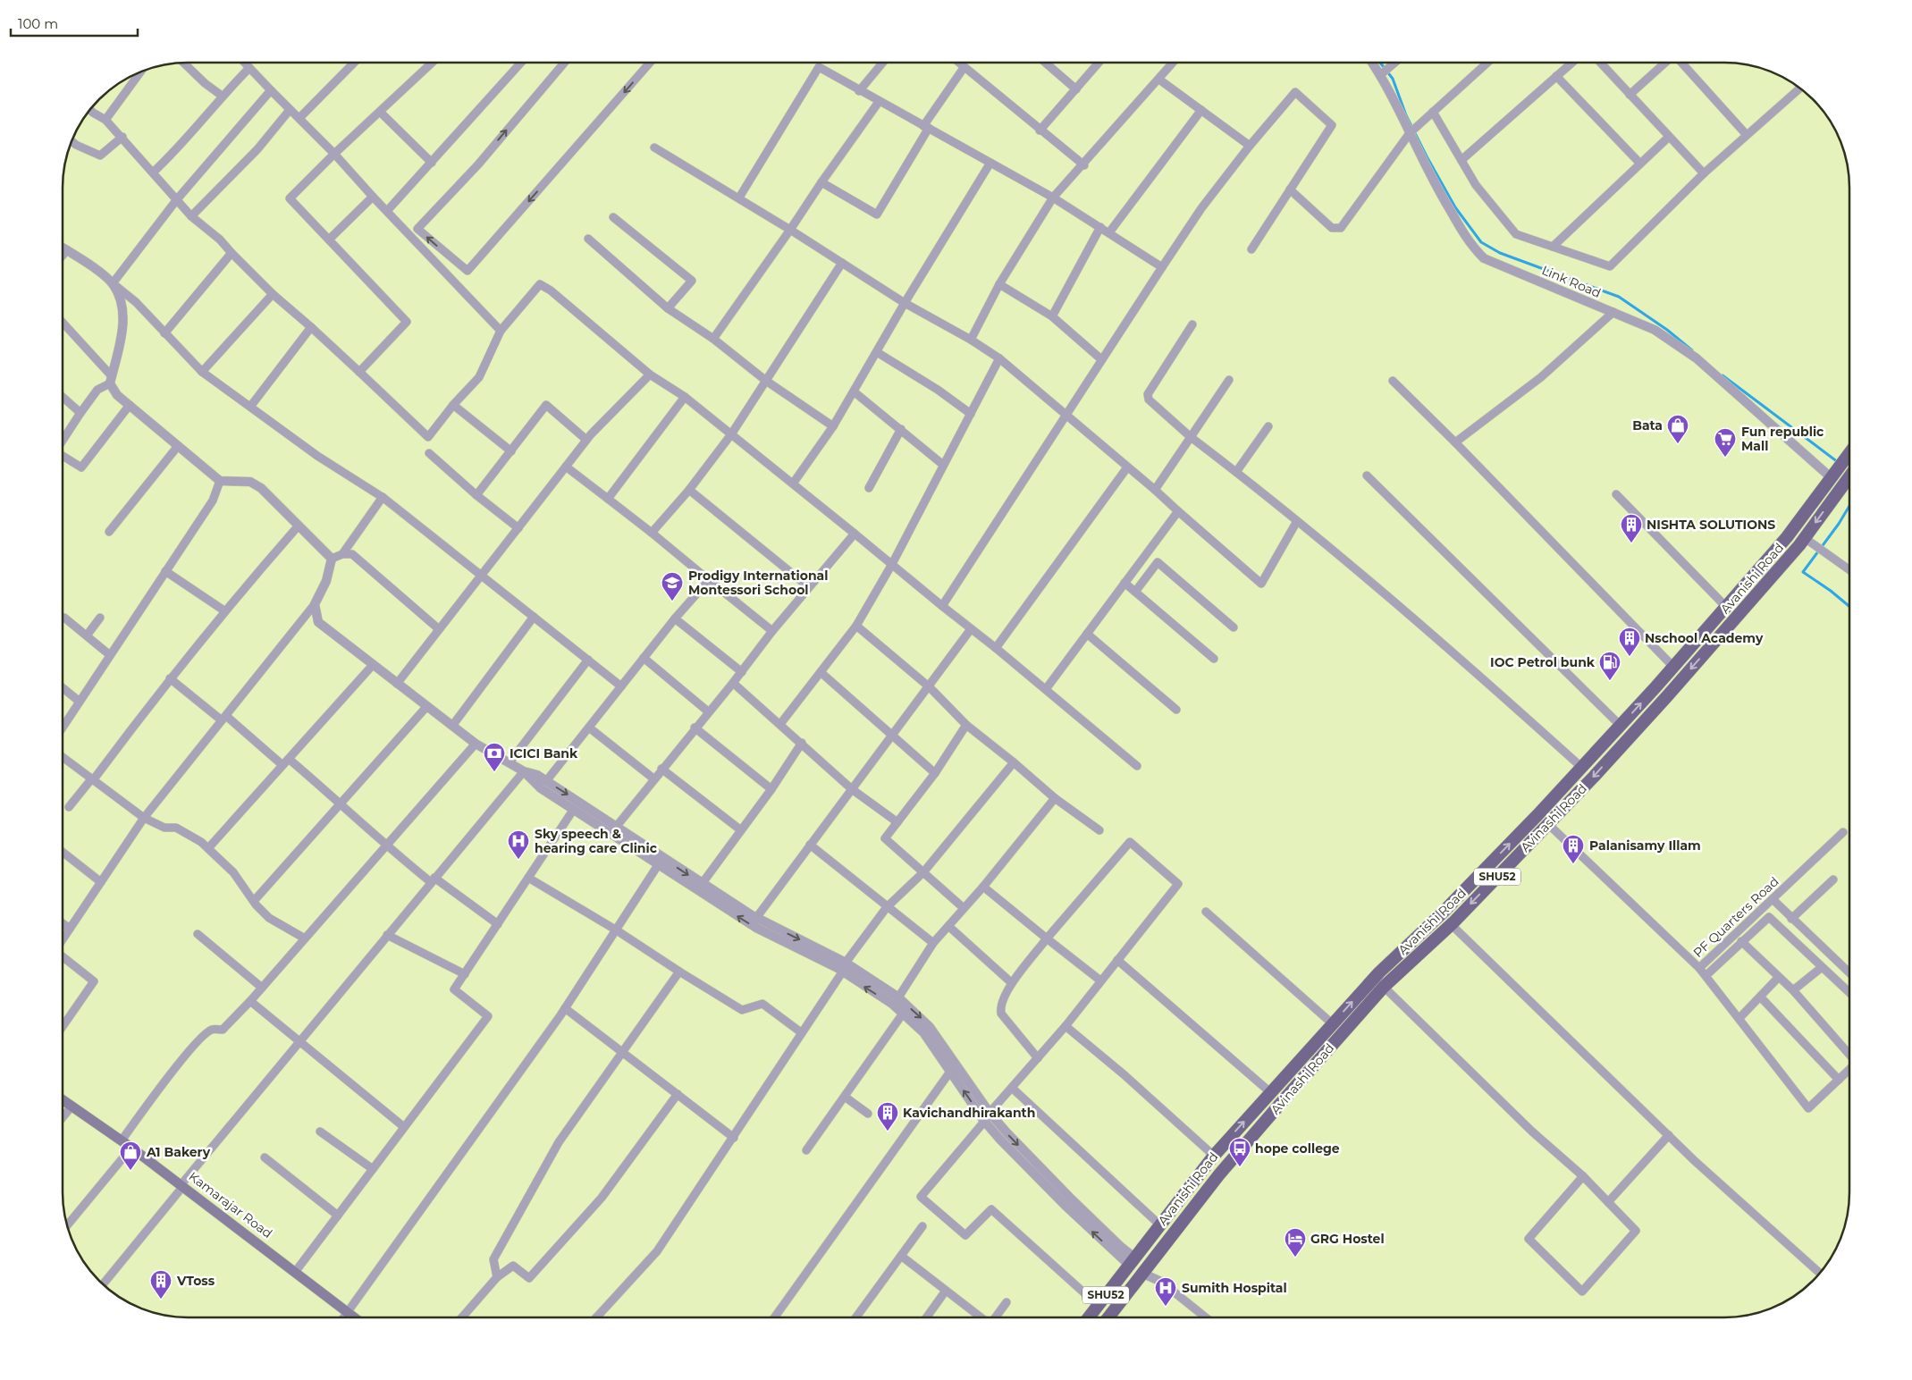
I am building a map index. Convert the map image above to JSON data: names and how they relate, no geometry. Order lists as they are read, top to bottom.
{
  "streets": {
    "main road": [
      "Avanishi Road",
      "Avinashi Road",
      "SHU52",
      "Kamarajar Road"
    ],
    "street": ["Link Road", "PF Quarters Road"]
  },
  "crossings": [
    ["Link Road", "Avanishi Road"],
    ["Avinashi Road", "PF Quarters Road"]
  ],
  "one_way": ["Avanishi Road", "Avinashi Road"],
  "places": {
    "shop": ["Bata", "A1 Bakery"],
    "supermarket": ["Fun republic Mall"],
    "building": [
      "NISHTA SOLUTIONS",
      "Nschool Academy",
      "Palanisamy Illam",
      "Kavichandhirakanth",
      "VToss"
    ],
    "school or university": ["Prodigy International Montessori School"],
    "fuel station": ["IOC Petrol bunk"],
    "bank": ["ICICI Bank"],
    "hospital": ["Sky speech & hearing care Clinic", "Sumith Hospital"],
    "bus stop": ["hope college"],
    "hotel": ["GRG Hostel"]
  },
  "scale_bar": "100 m"
}
